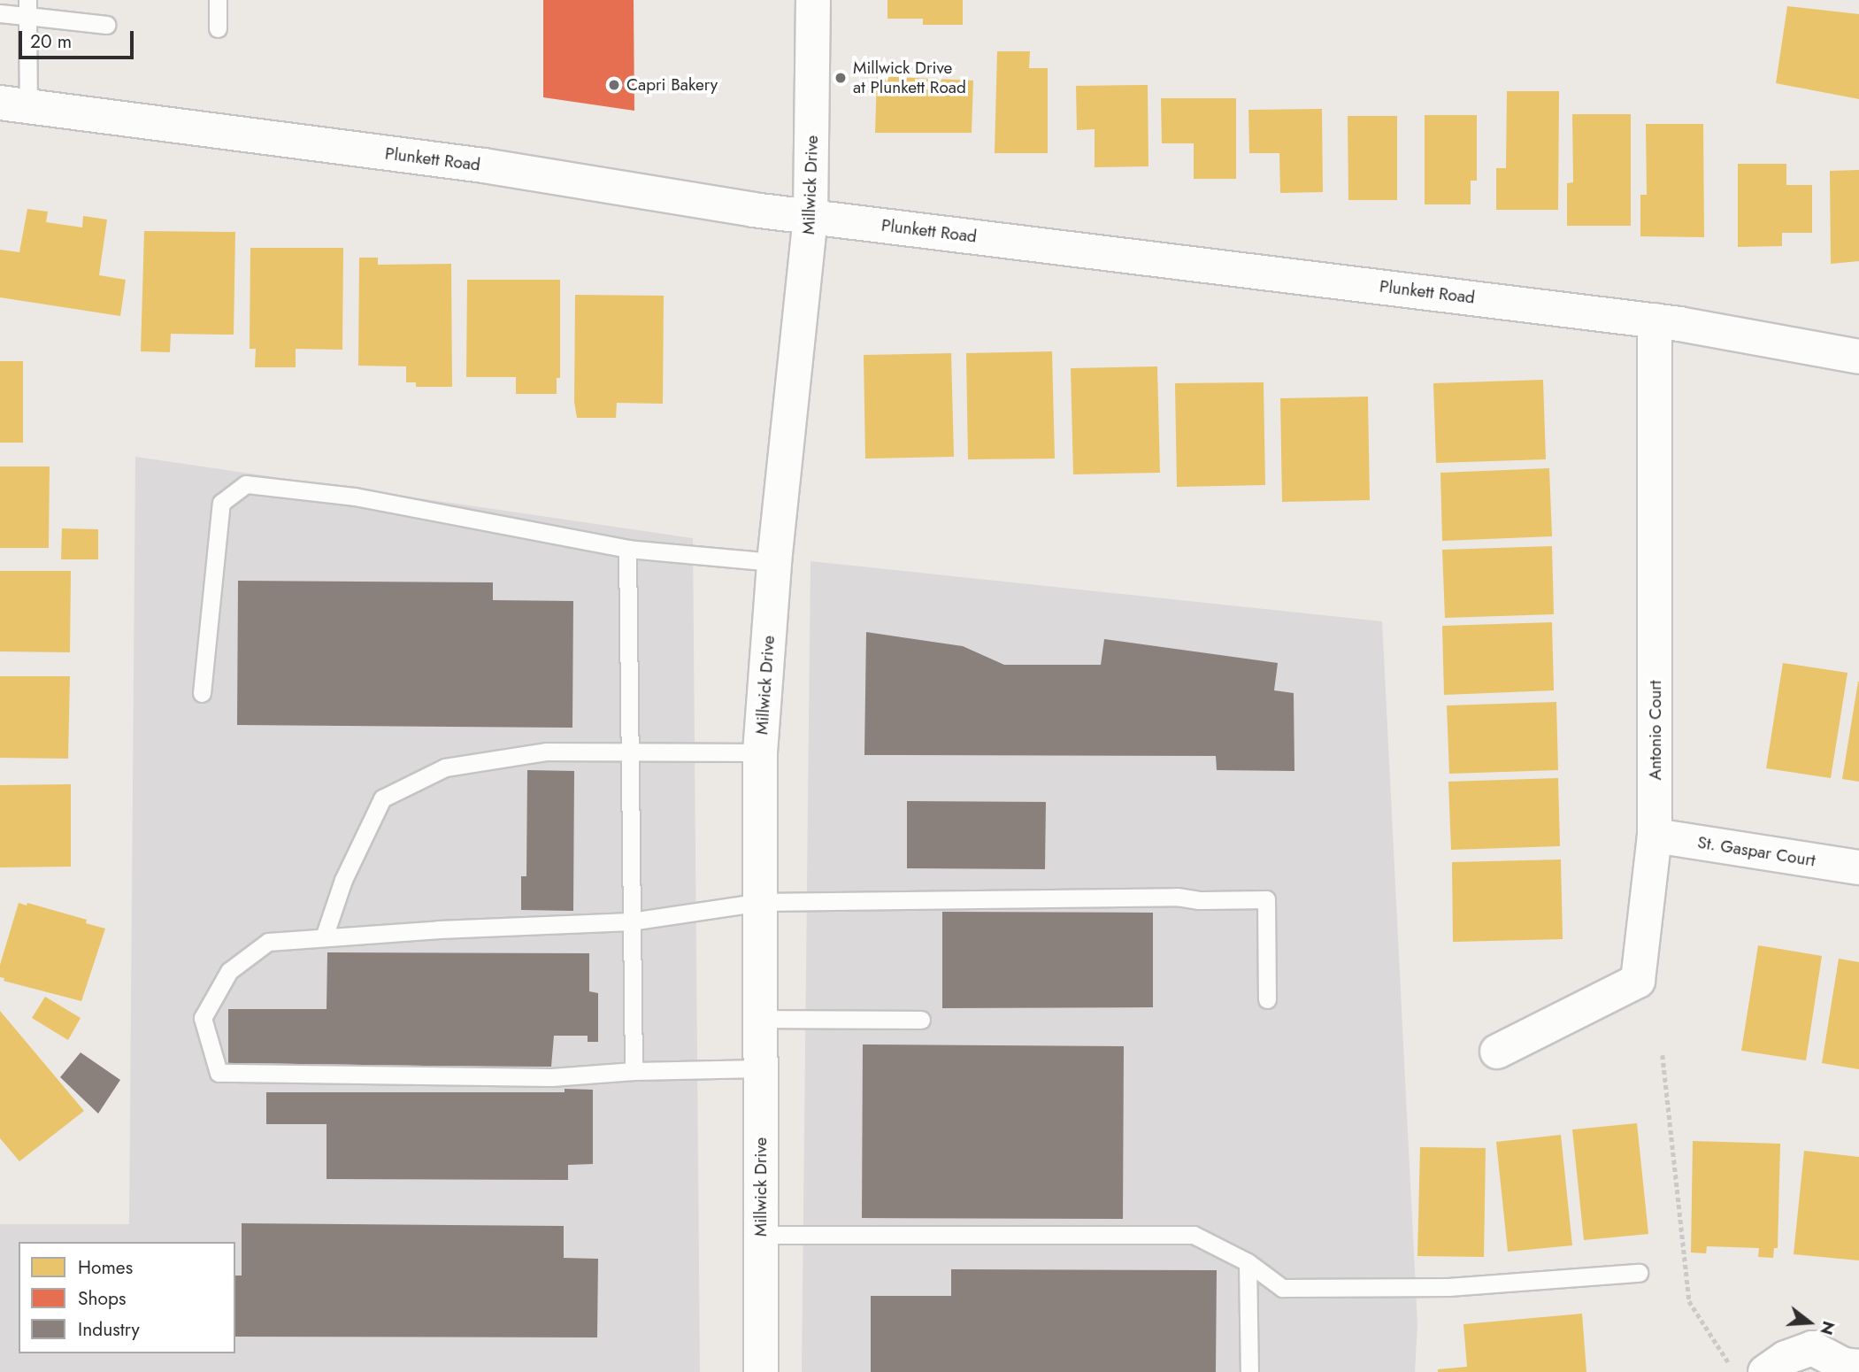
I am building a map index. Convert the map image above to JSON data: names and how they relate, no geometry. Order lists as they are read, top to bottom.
{
  "streets": {
    "street": [
      "Plunkett Road",
      "Millwick Drive",
      "Antonio Court",
      "St. Gaspar Court"
    ]
  },
  "crossings": [
    ["Plunkett Road", "Millwick Drive"],
    ["Plunkett Road", "Antonio Court"],
    ["Antonio Court", "St. Gaspar Court"]
  ],
  "places": ["Millwick Drive at Plunkett Road", "Capri Bakery"],
  "legend": ["Homes", "Shops", "Industry"],
  "scale_bar": "20 m",
  "north": "right"
}
